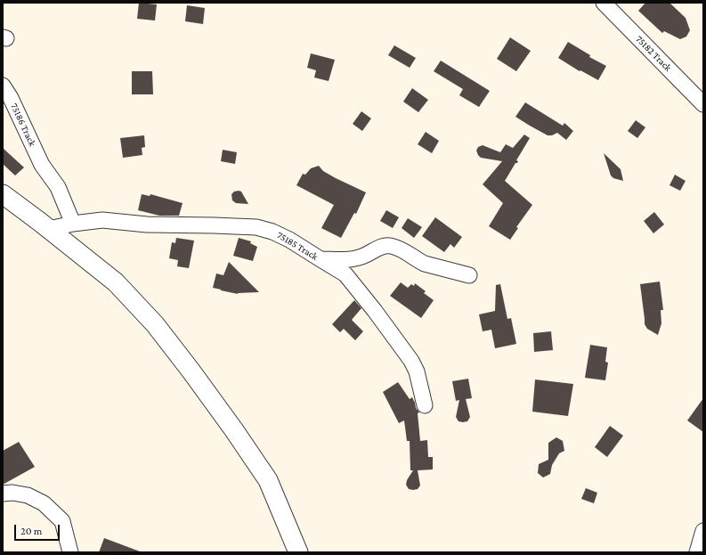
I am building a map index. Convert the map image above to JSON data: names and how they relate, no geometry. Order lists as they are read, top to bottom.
{
  "streets": {
    "street": ["75182 Track", "75186 Track", "75185 Track"]
  },
  "crossings": [
    ["75186 Track", "75185 Track"]
  ],
  "scale_bar": "20 m"
}
